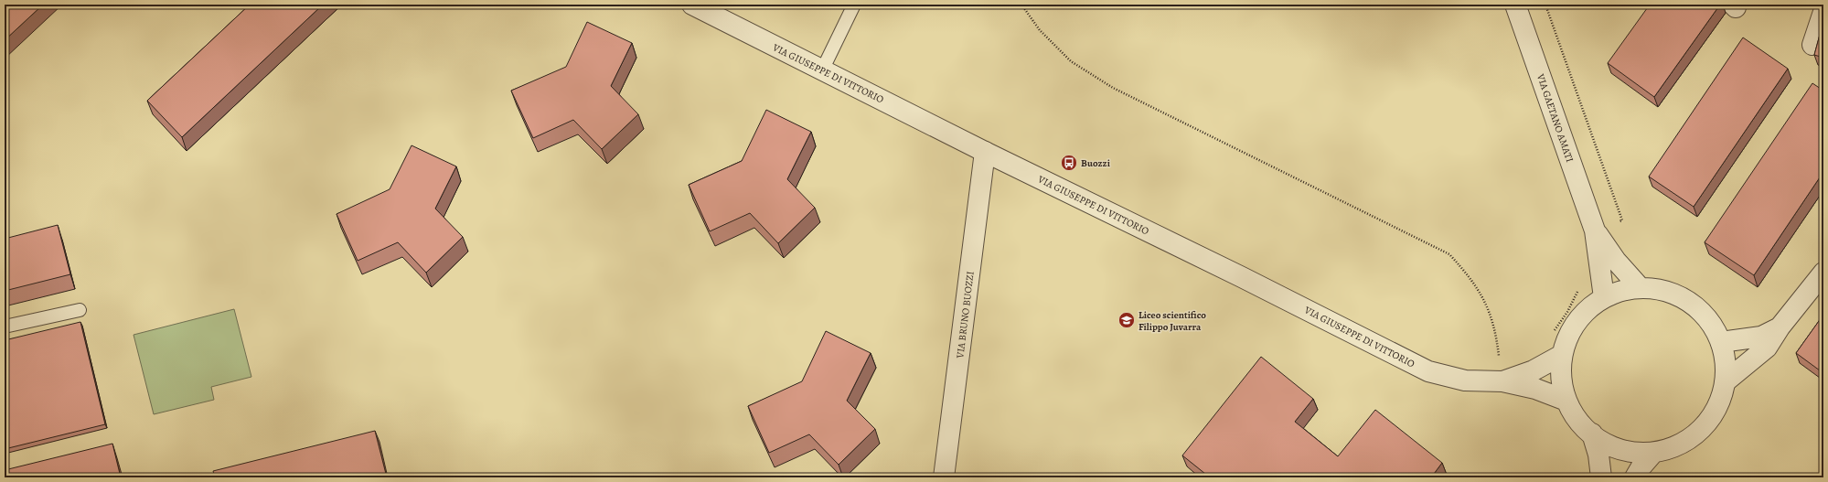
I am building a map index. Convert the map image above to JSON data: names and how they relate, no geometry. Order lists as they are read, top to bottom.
{
  "streets": {
    "street": ["VIA GIUSEPPE DI VITTORIO", "VIA GAETANO AMATI", "VIA BRUNO BUOZZI"]
  },
  "crossings": [
    ["VIA GIUSEPPE DI VITTORIO", "VIA BRUNO BUOZZI"]
  ],
  "places": {
    "bus stop": ["Buozzi"],
    "school or university": ["Liceo scientifico Filippo Juvarra"]
  }
}
